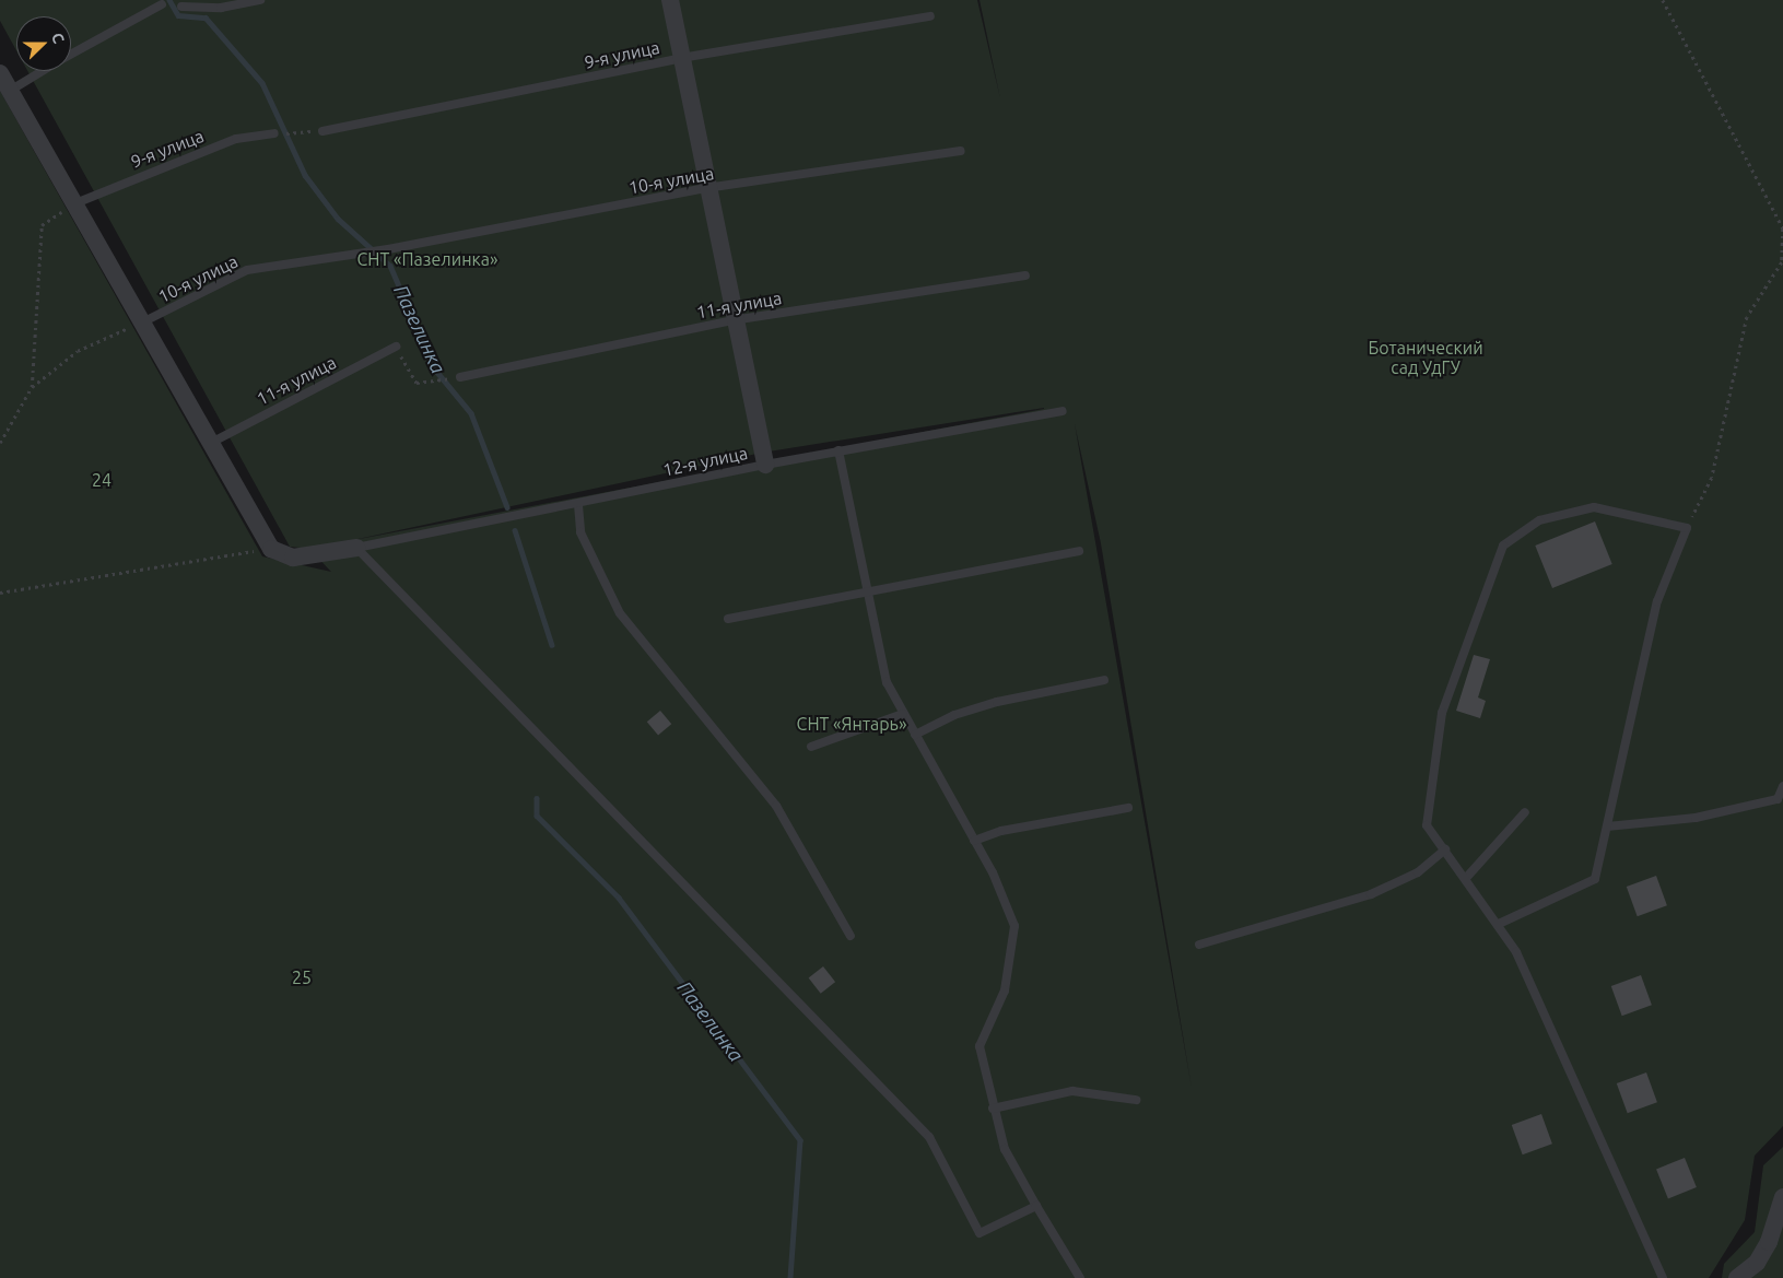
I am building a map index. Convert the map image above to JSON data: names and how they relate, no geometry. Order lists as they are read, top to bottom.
{
  "streets": {
    "lane": [
      "9-я улица",
      "10-я улица",
      "11-я улица",
      "12-я улица"
    ]
  },
  "water": ["Пазелинка"],
  "parks": [
    "СНТ «Пазелинка»",
    "Ботанический сад УдГУ",
    "24",
    "СНТ «Янтарь»",
    "25"
  ],
  "north": "right"
}
